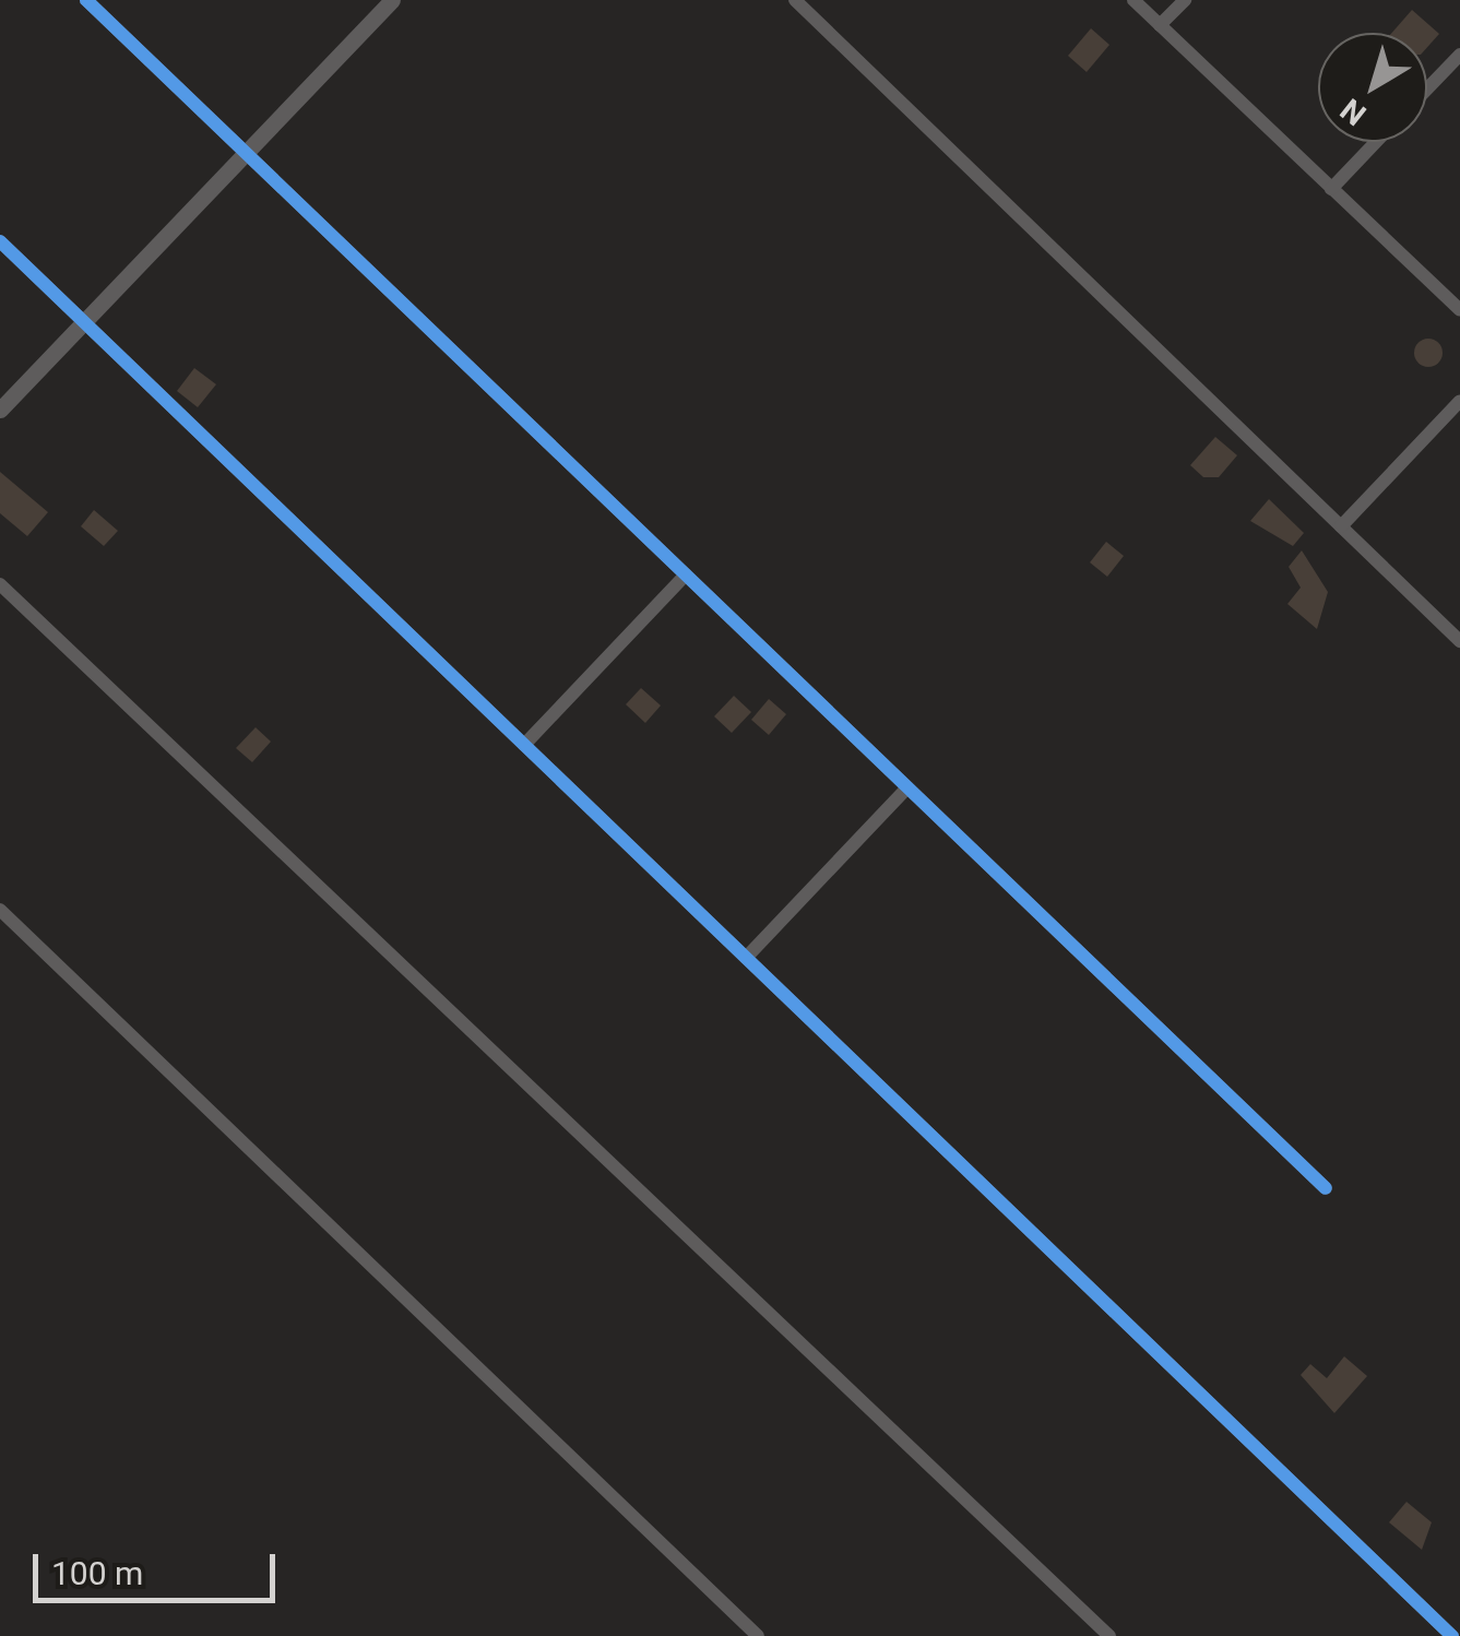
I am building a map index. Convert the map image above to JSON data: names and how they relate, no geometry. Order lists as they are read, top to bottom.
{
  "scale_bar": "100 m",
  "north": "bottom left"
}
